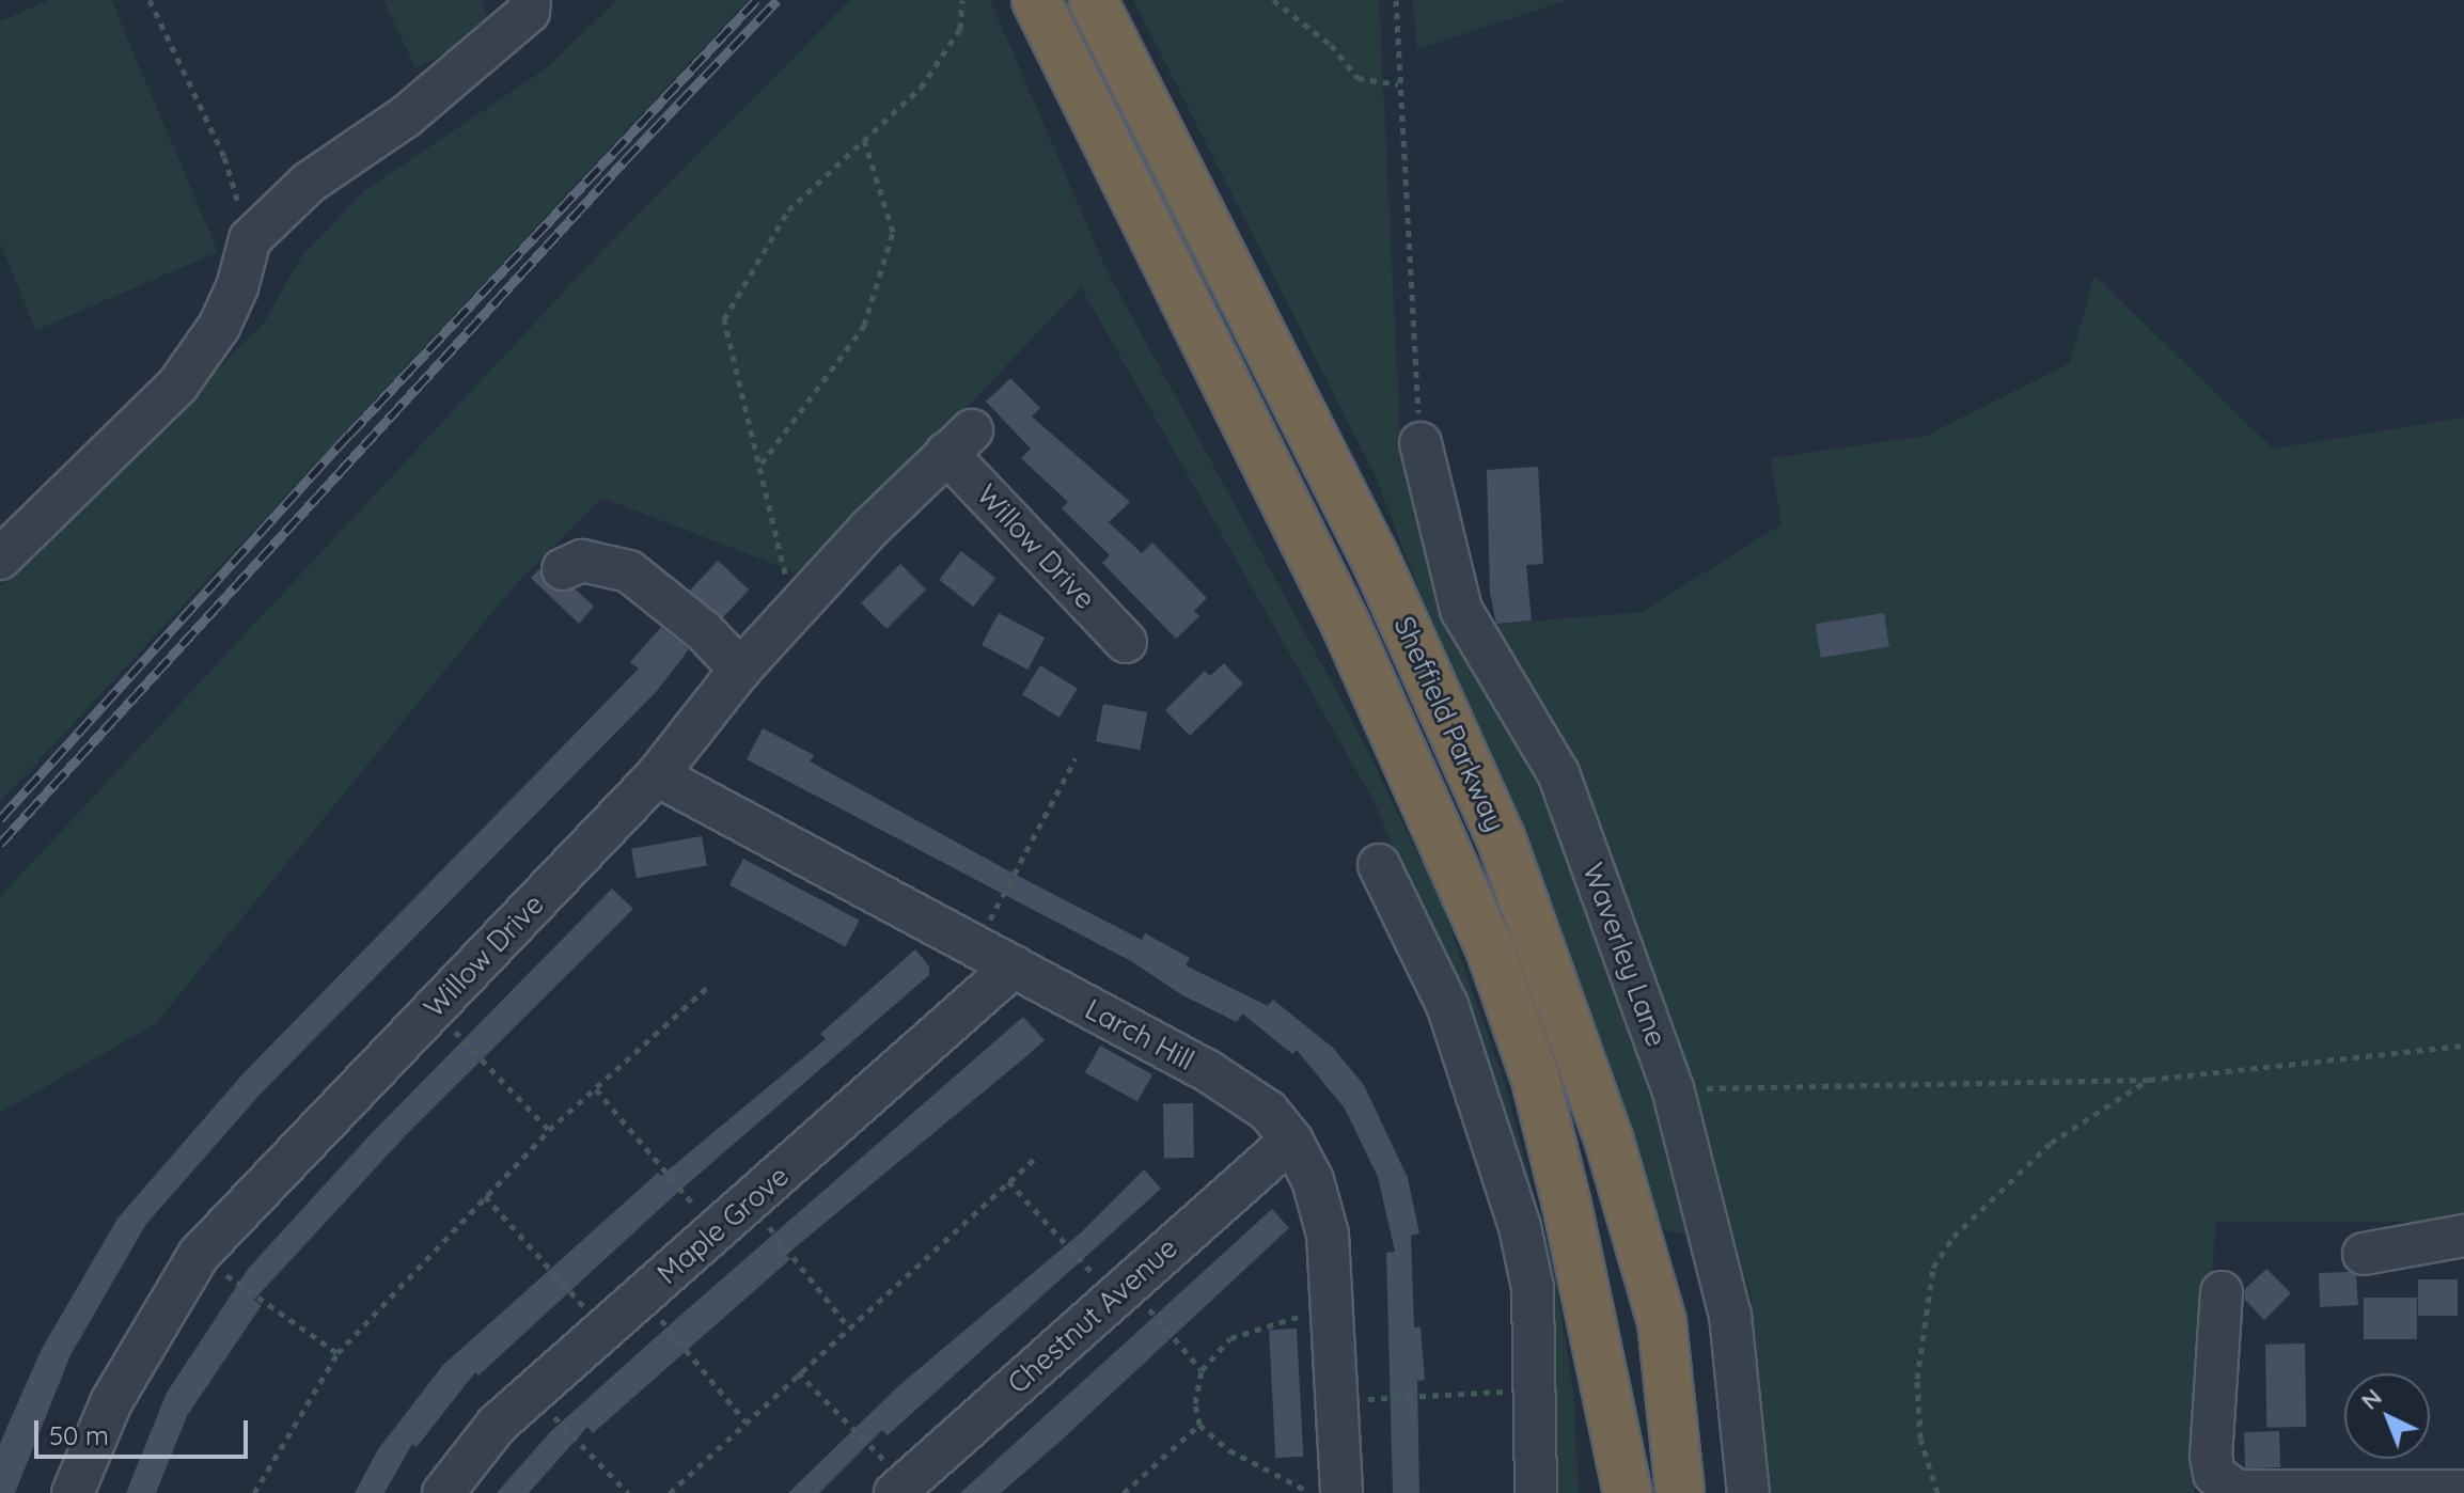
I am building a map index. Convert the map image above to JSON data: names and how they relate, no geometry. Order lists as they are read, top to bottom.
{
  "streets": {
    "highway": ["Sheffield Parkway"],
    "street": [
      "Willow Drive",
      "Waverley Lane",
      "Larch Hill",
      "Maple Grove",
      "Chestnut Avenue"
    ]
  },
  "crossings": [
    ["Willow Drive", "Larch Hill"],
    ["Larch Hill", "Maple Grove"],
    ["Larch Hill", "Chestnut Avenue"]
  ],
  "scale_bar": "50 m",
  "north": "top left"
}
